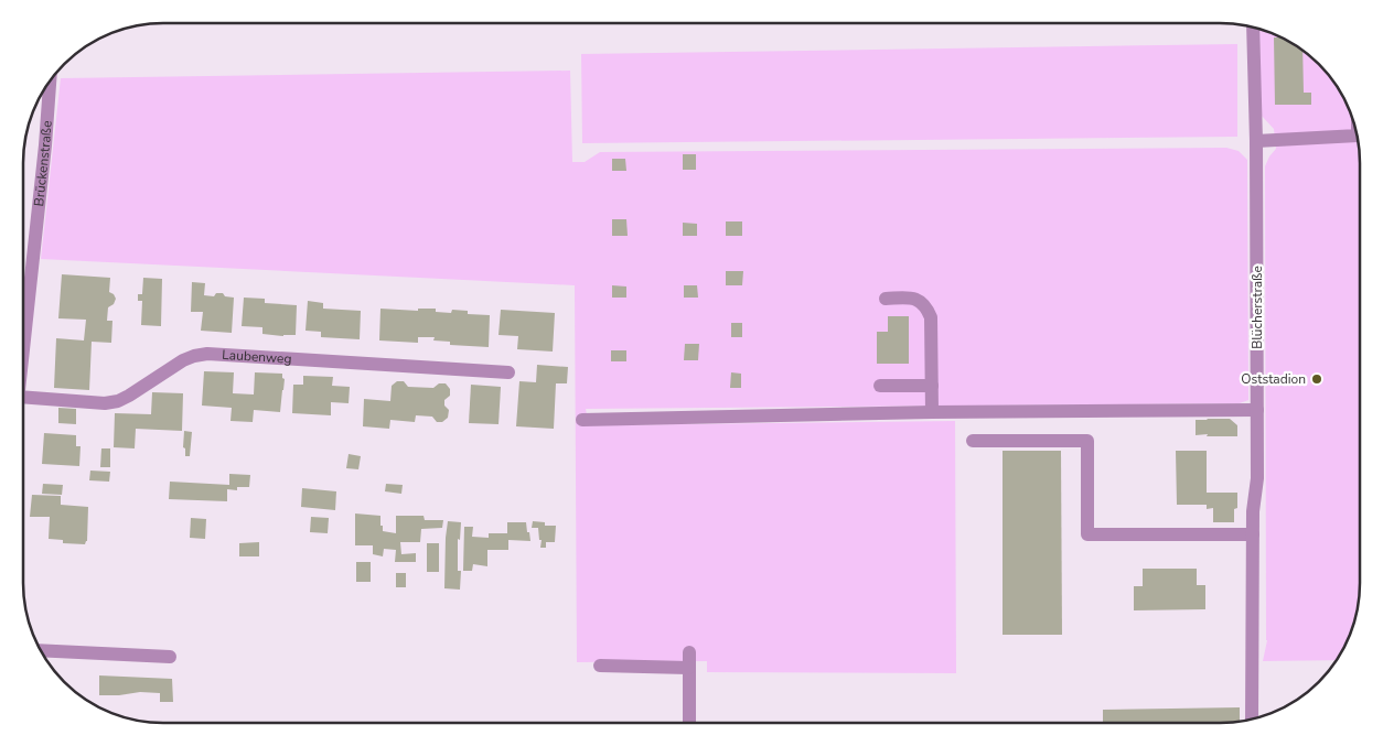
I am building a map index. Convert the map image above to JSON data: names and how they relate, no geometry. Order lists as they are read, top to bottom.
{
  "streets": {
    "street": ["Brückenstraße", "Blücherstraße", "Laubenweg"]
  },
  "places": ["Oststadion"]
}
